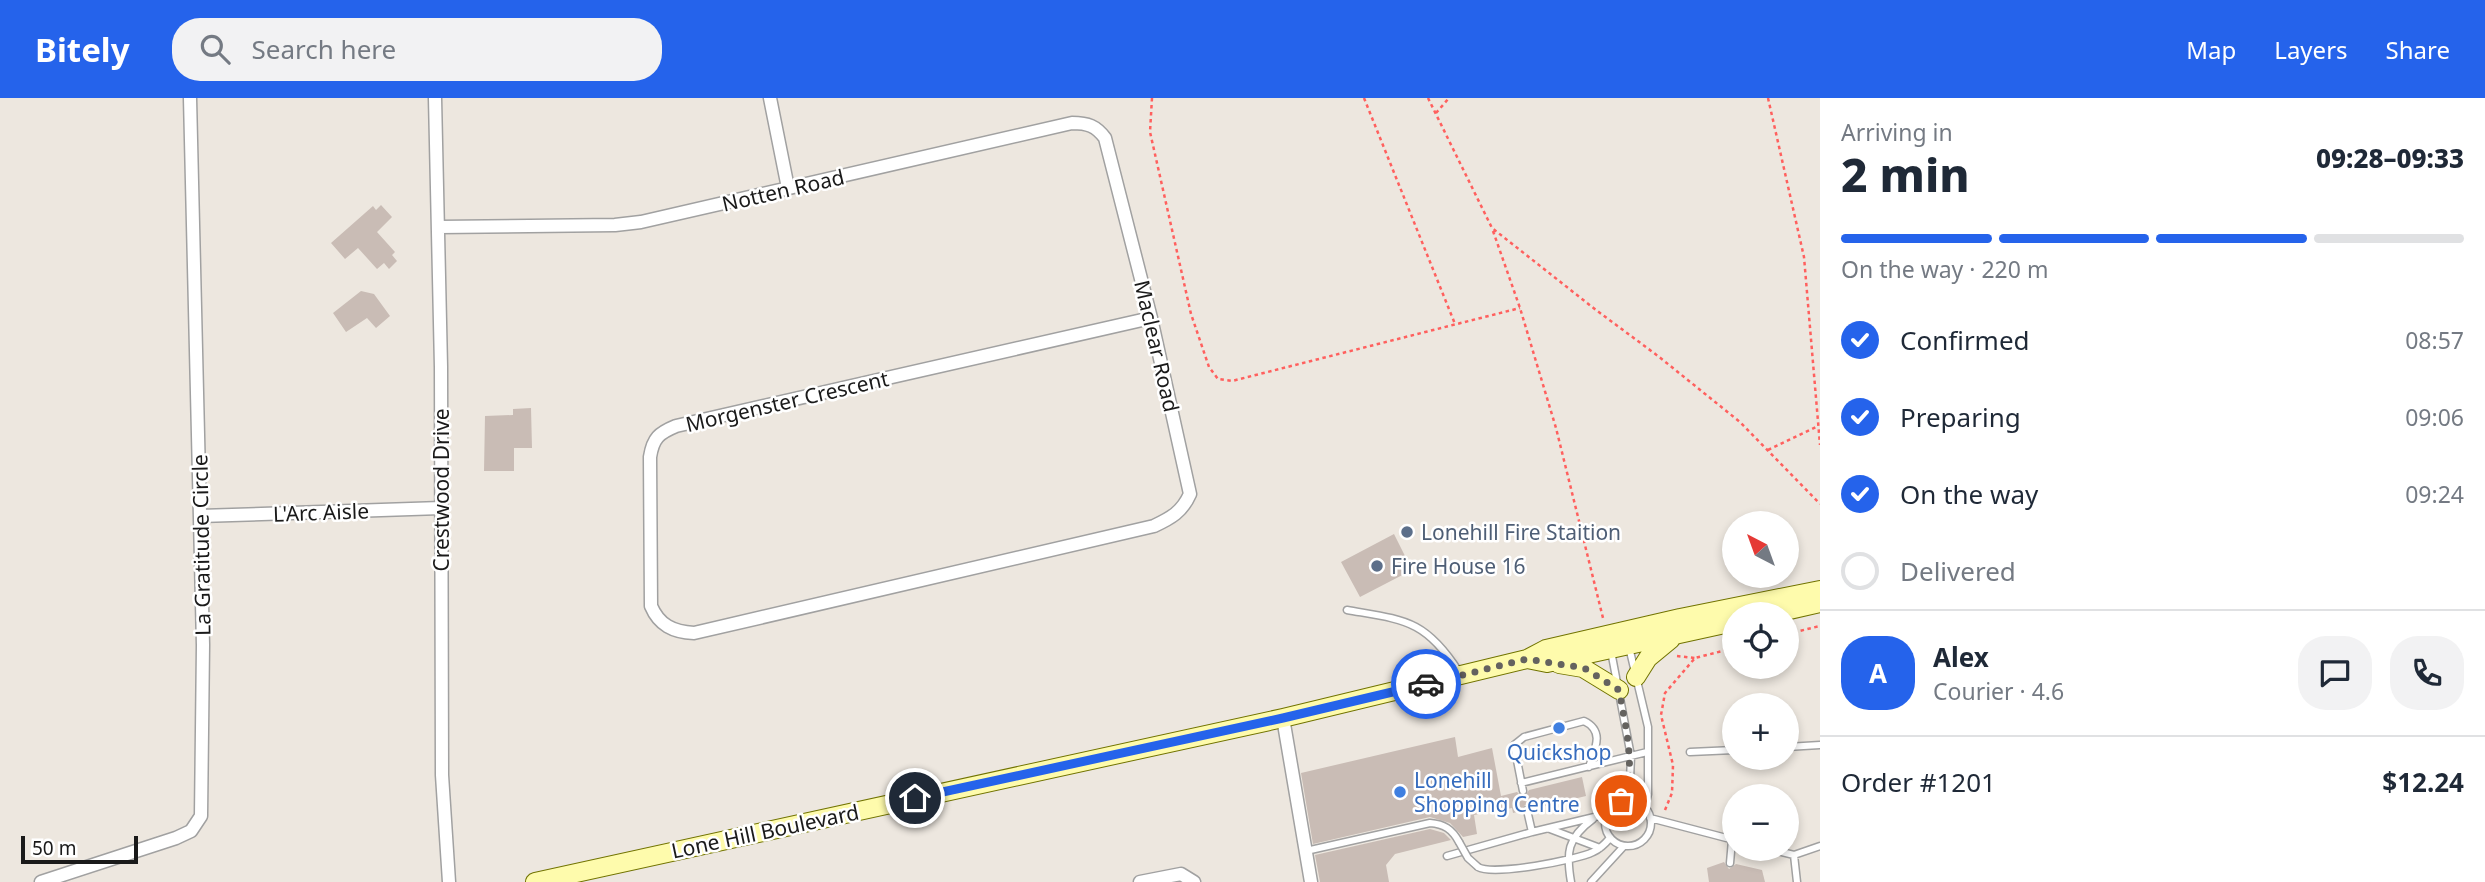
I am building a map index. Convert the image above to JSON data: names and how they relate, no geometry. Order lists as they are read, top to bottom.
{
  "streets": {
    "street": [
      "Notten Road",
      "Maclear Road",
      "Morgenster Crescent",
      "Crestwood Drive",
      "L'Arc Aisle",
      "La Gratitude Circle",
      "Lone Hill Boulevard"
    ]
  },
  "crossings": [
    ["Notten Road", "Maclear Road"],
    ["Notten Road", "Crestwood Drive"],
    ["Maclear Road", "Morgenster Crescent"],
    ["Crestwood Drive", "L'Arc Aisle"],
    ["L'Arc Aisle", "La Gratitude Circle"]
  ],
  "places": [
    "Lonehill Fire Staition",
    "Fire House 16",
    "Quickshop",
    "Lonehill Shopping Centre"
  ],
  "scale_bar": "50 m",
  "north": "top left",
  "page": {
    "header": "Bitely",
    "search": "Search here",
    "nav": ["Map", "Layers", "Share"],
    "heading": ["2 min", "Arriving in", "09:28–09:33"],
    "panel": [
      "Alex",
      "Courier · 4.6",
      "Order #1201",
      "$12.24"
    ],
    "bar": "On the way · 220 m",
    "list": [
      ["Confirmed", "08:57"],
      ["Preparing", "09:06"],
      ["On the way", "09:24"],
      "Delivered"
    ],
    "map_buttons": ["+", "−"],
    "round": "A",
    "scale": "50 m"
  }
}
